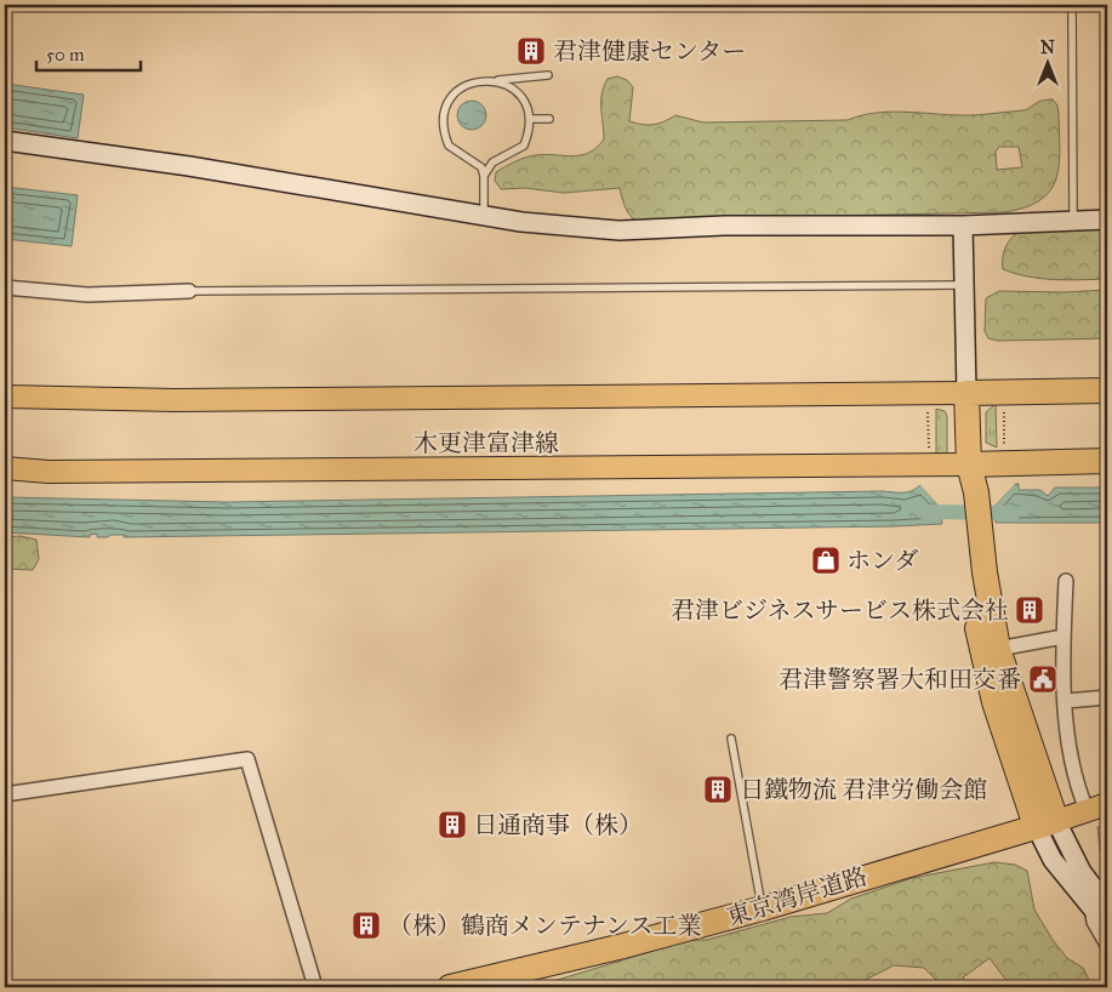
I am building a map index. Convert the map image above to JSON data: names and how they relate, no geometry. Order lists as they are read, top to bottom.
{
  "streets": {
    "highway": ["東京湾岸道路"],
    "main road": ["木更津富津線"]
  },
  "places": {
    "building": [
      "君津健康センター",
      "君津ビジネスサービス株式会社",
      "日鐵物流 君津労働会館",
      "日通商事（株）",
      "（株）鶴商メンテナンス工業"
    ],
    "shop": ["ホンダ"],
    "public building": ["君津警察署大和田交番"]
  },
  "scale_bar": "50 m",
  "north": "top"
}
